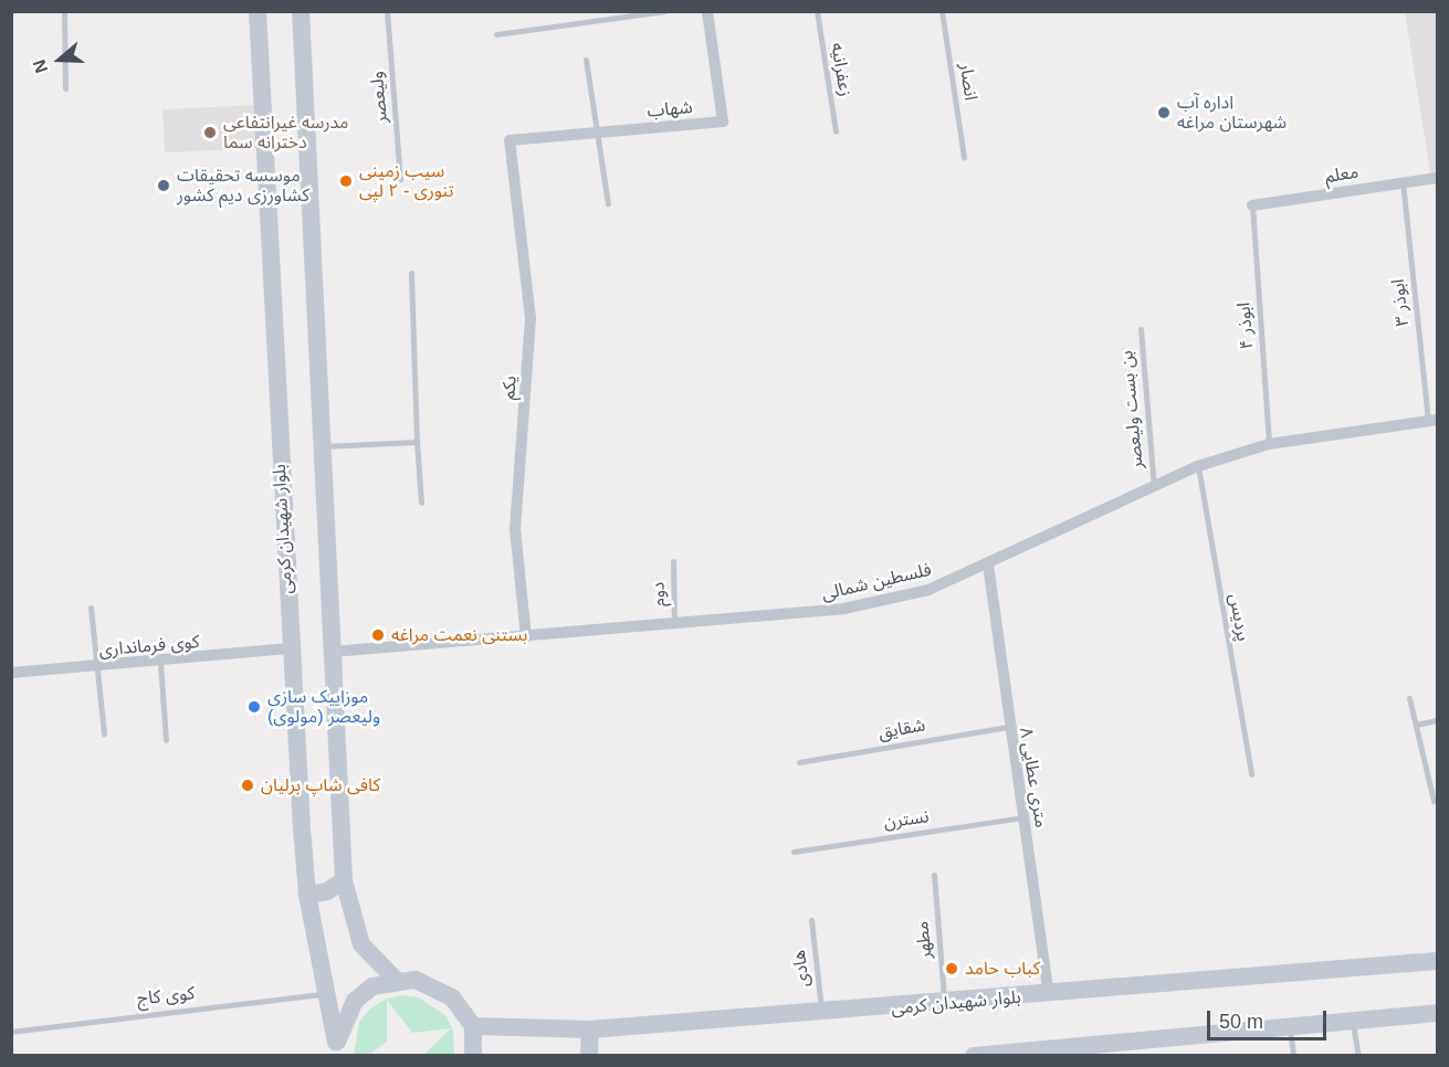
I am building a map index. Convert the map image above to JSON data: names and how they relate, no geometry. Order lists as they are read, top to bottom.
{
  "streets": {
    "main road": ["بلوار شهیدان کرمی"],
    "street": [
      "شهاب",
      "معلم",
      "یکم",
      "فلسطین شمالی",
      "کوی فرمانداری",
      "۸ متری عطایی"
    ],
    "lane": [
      "زعفرانیه",
      "انصار",
      "ولیعصر",
      "ابوذر ۳",
      "ابوذر ۴",
      "بن بست ولیعصر",
      "دوم",
      "پردیس",
      "شقایق",
      "نسترن",
      "مطهر",
      "هادی",
      "کوی کاج"
    ]
  },
  "crossings": [
    ["شهاب", "یکم"],
    ["معلم", "ابوذر ۳"],
    ["معلم", "ابوذر ۴"],
    ["ابوذر ۳", "فلسطین شمالی"],
    ["ابوذر ۴", "فلسطین شمالی"],
    ["یکم", "فلسطین شمالی"],
    ["بن بست ولیعصر", "فلسطین شمالی"],
    ["بلوار شهیدان کرمی", "کوی فرمانداری"],
    ["بلوار شهیدان کرمی", "۸ متری عطایی"],
    ["بلوار شهیدان کرمی", "مطهر"],
    ["بلوار شهیدان کرمی", "هادی"],
    ["بلوار شهیدان کرمی", "کوی کاج"],
    ["فلسطین شمالی", "دوم"],
    ["فلسطین شمالی", "پردیس"],
    ["فلسطین شمالی", "۸ متری عطایی"],
    ["شقایق", "۸ متری عطایی"],
    ["۸ متری عطایی", "نسترن"]
  ],
  "places": [
    "اداره آب شهرستان مراغه",
    "مدرسه غیرانتفاعی دخترانه سما",
    "سیب زمینی تنوری - ۲ لپی",
    "موسسه تحقیقات کشاورزی دیم کشور",
    "بستنی نعمت مراغه",
    "موزاییک سازی ولیعصر (مولوی)",
    "کافی شاپ برلیان",
    "کباب حامد"
  ],
  "scale_bar": "50 m",
  "north": "left"
}
